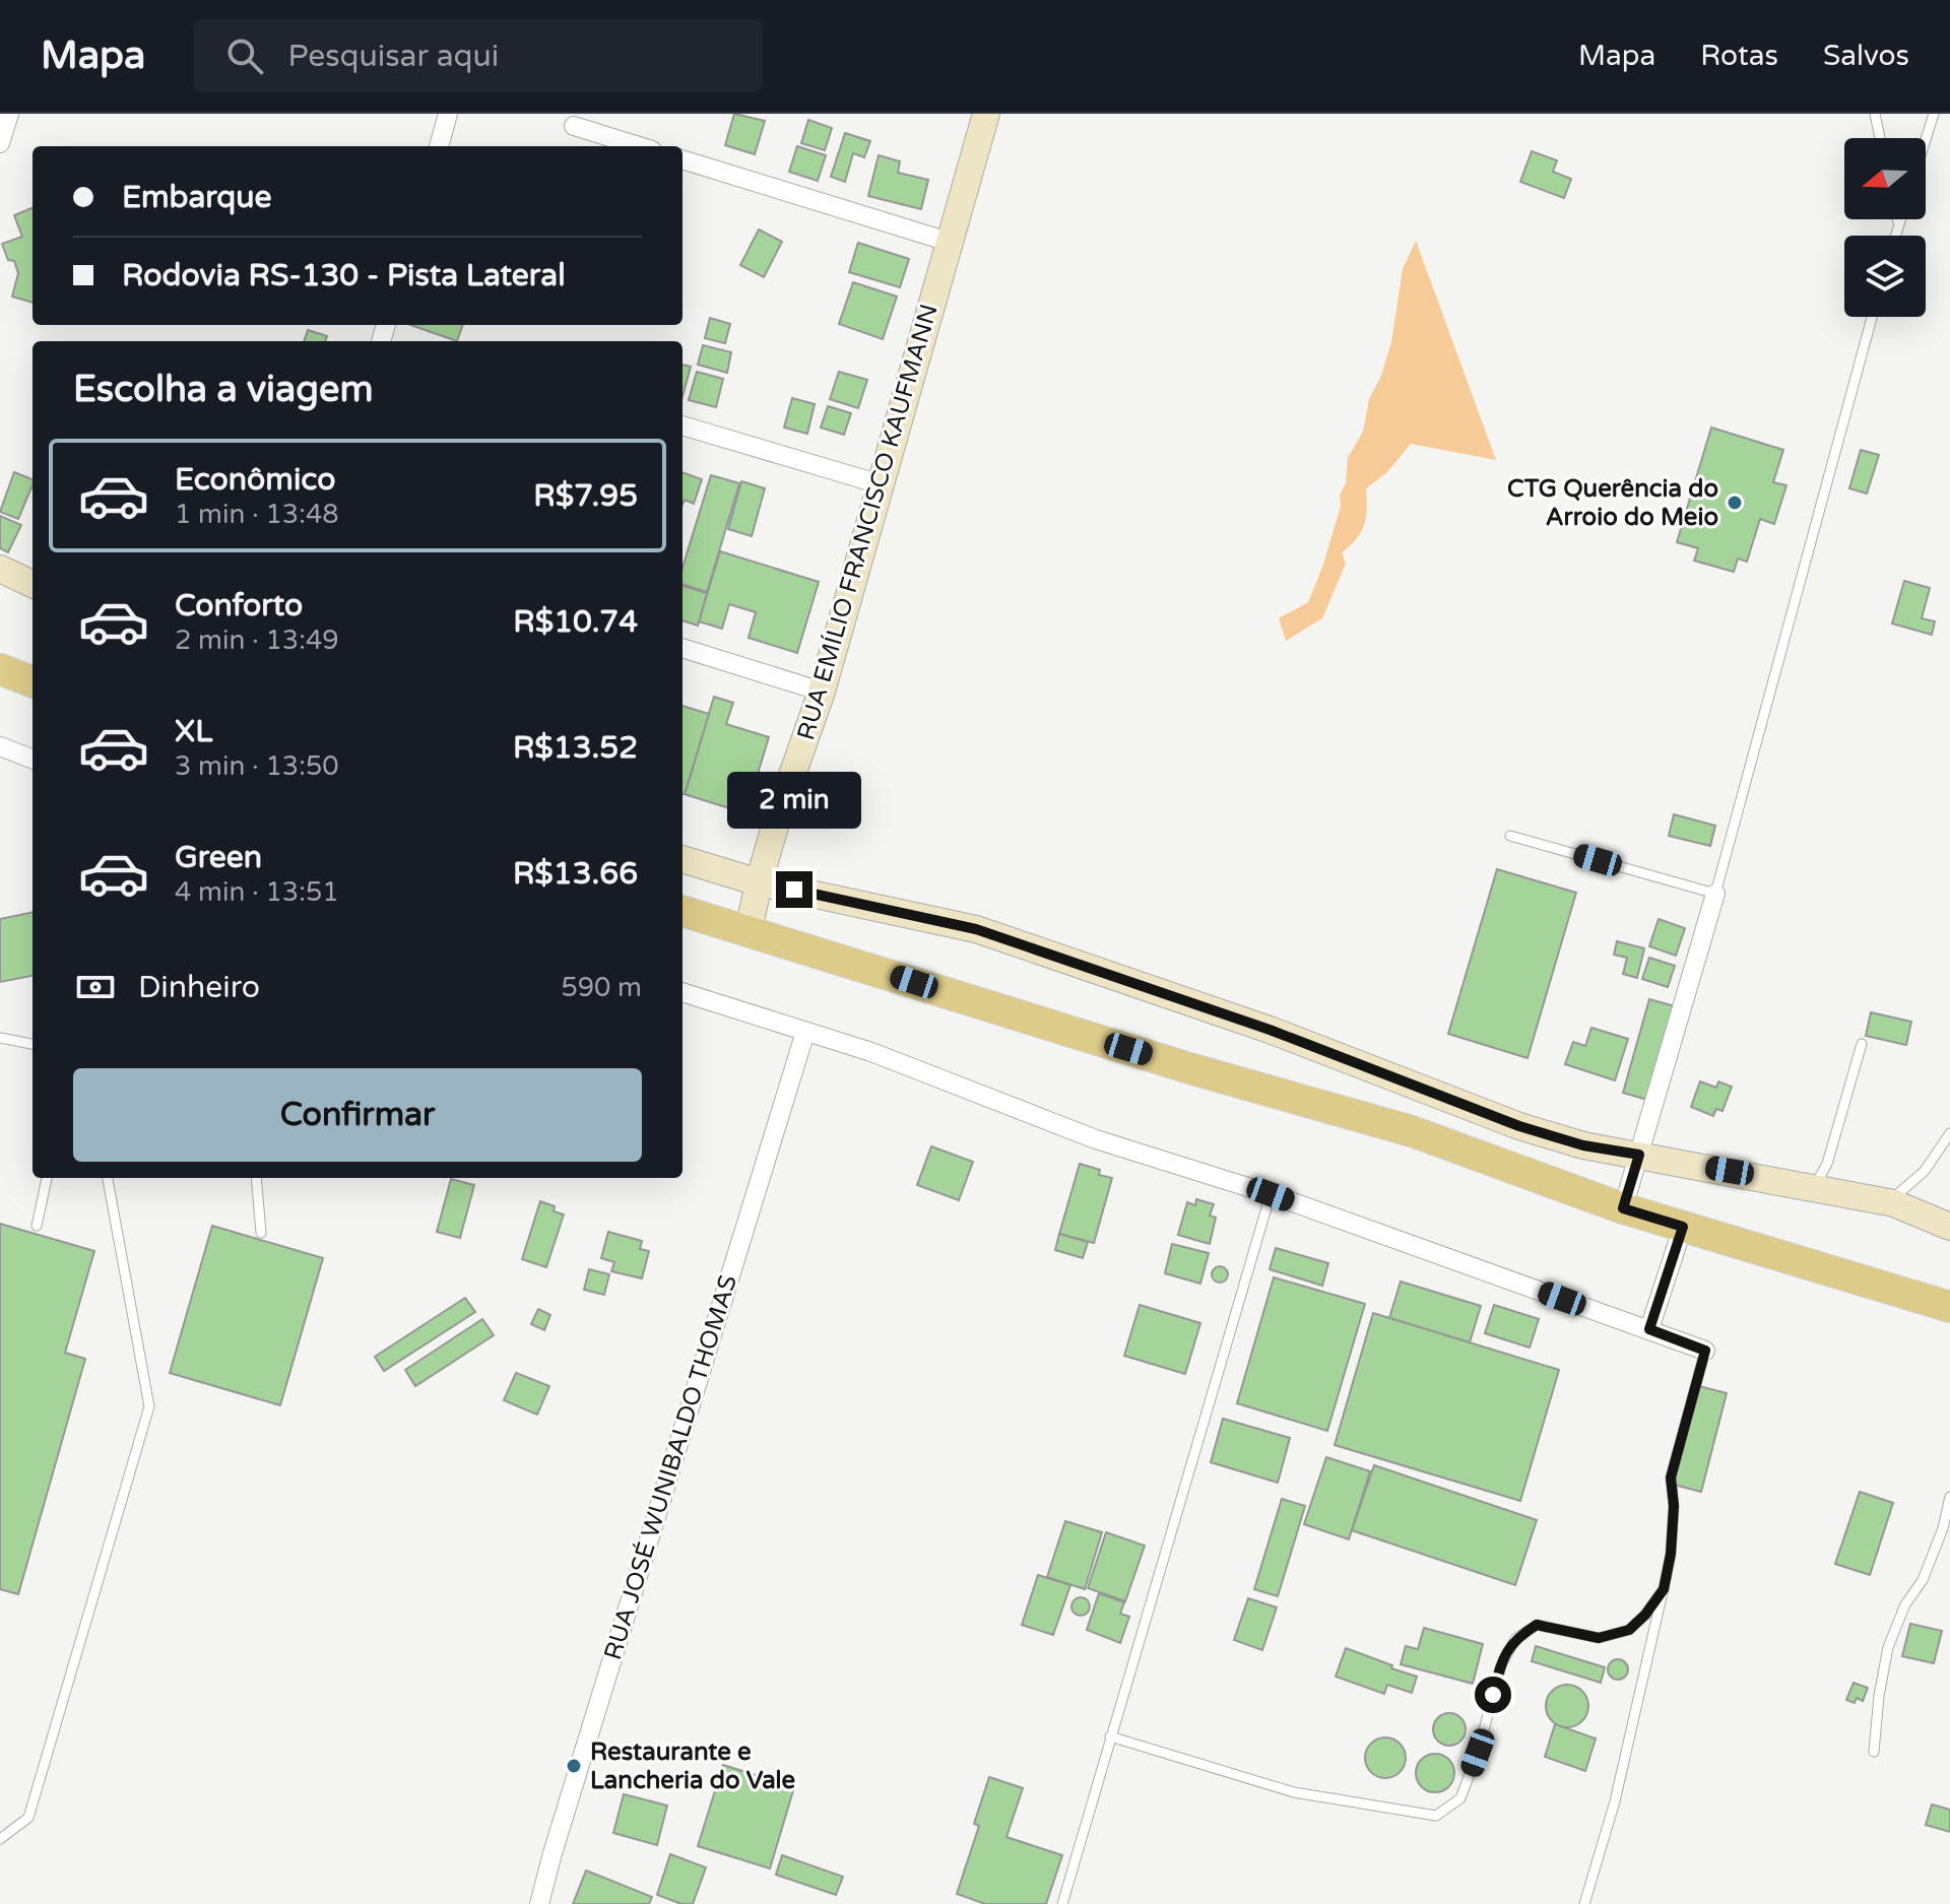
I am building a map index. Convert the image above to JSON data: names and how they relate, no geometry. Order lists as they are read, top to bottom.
{
  "streets": {
    "street": ["RUA EMÍLIO FRANCISCO KAUFMANN", "RUA JOSÉ WUNIBALDO THOMAS"]
  },
  "places": ["CTG Querência do Arroio do Meio", "Restaurante e Lancheria do Vale"],
  "north": "left",
  "page": {
    "header": "Mapa",
    "search": "Pesquisar aqui",
    "nav": ["Mapa", "Rotas", "Salvos"],
    "banner": ["Embarque", "Rodovia RS-130 - Pista Lateral"],
    "heading": "Escolha a viagem",
    "list": [
      {
        "name": "Econômico",
        "note": "1 min · 13:48",
        "value": "R$7.95"
      },
      {
        "name": "Conforto",
        "note": "2 min · 13:49",
        "value": "R$10.74"
      },
      {
        "name": "XL",
        "note": "3 min · 13:50",
        "value": "R$13.52"
      },
      {
        "name": "Green",
        "note": "4 min · 13:51",
        "value": "R$13.66"
      }
    ],
    "bubble": "2 min",
    "pay": ["Dinheiro", "590 m"],
    "buttons": "Confirmar"
  }
}
